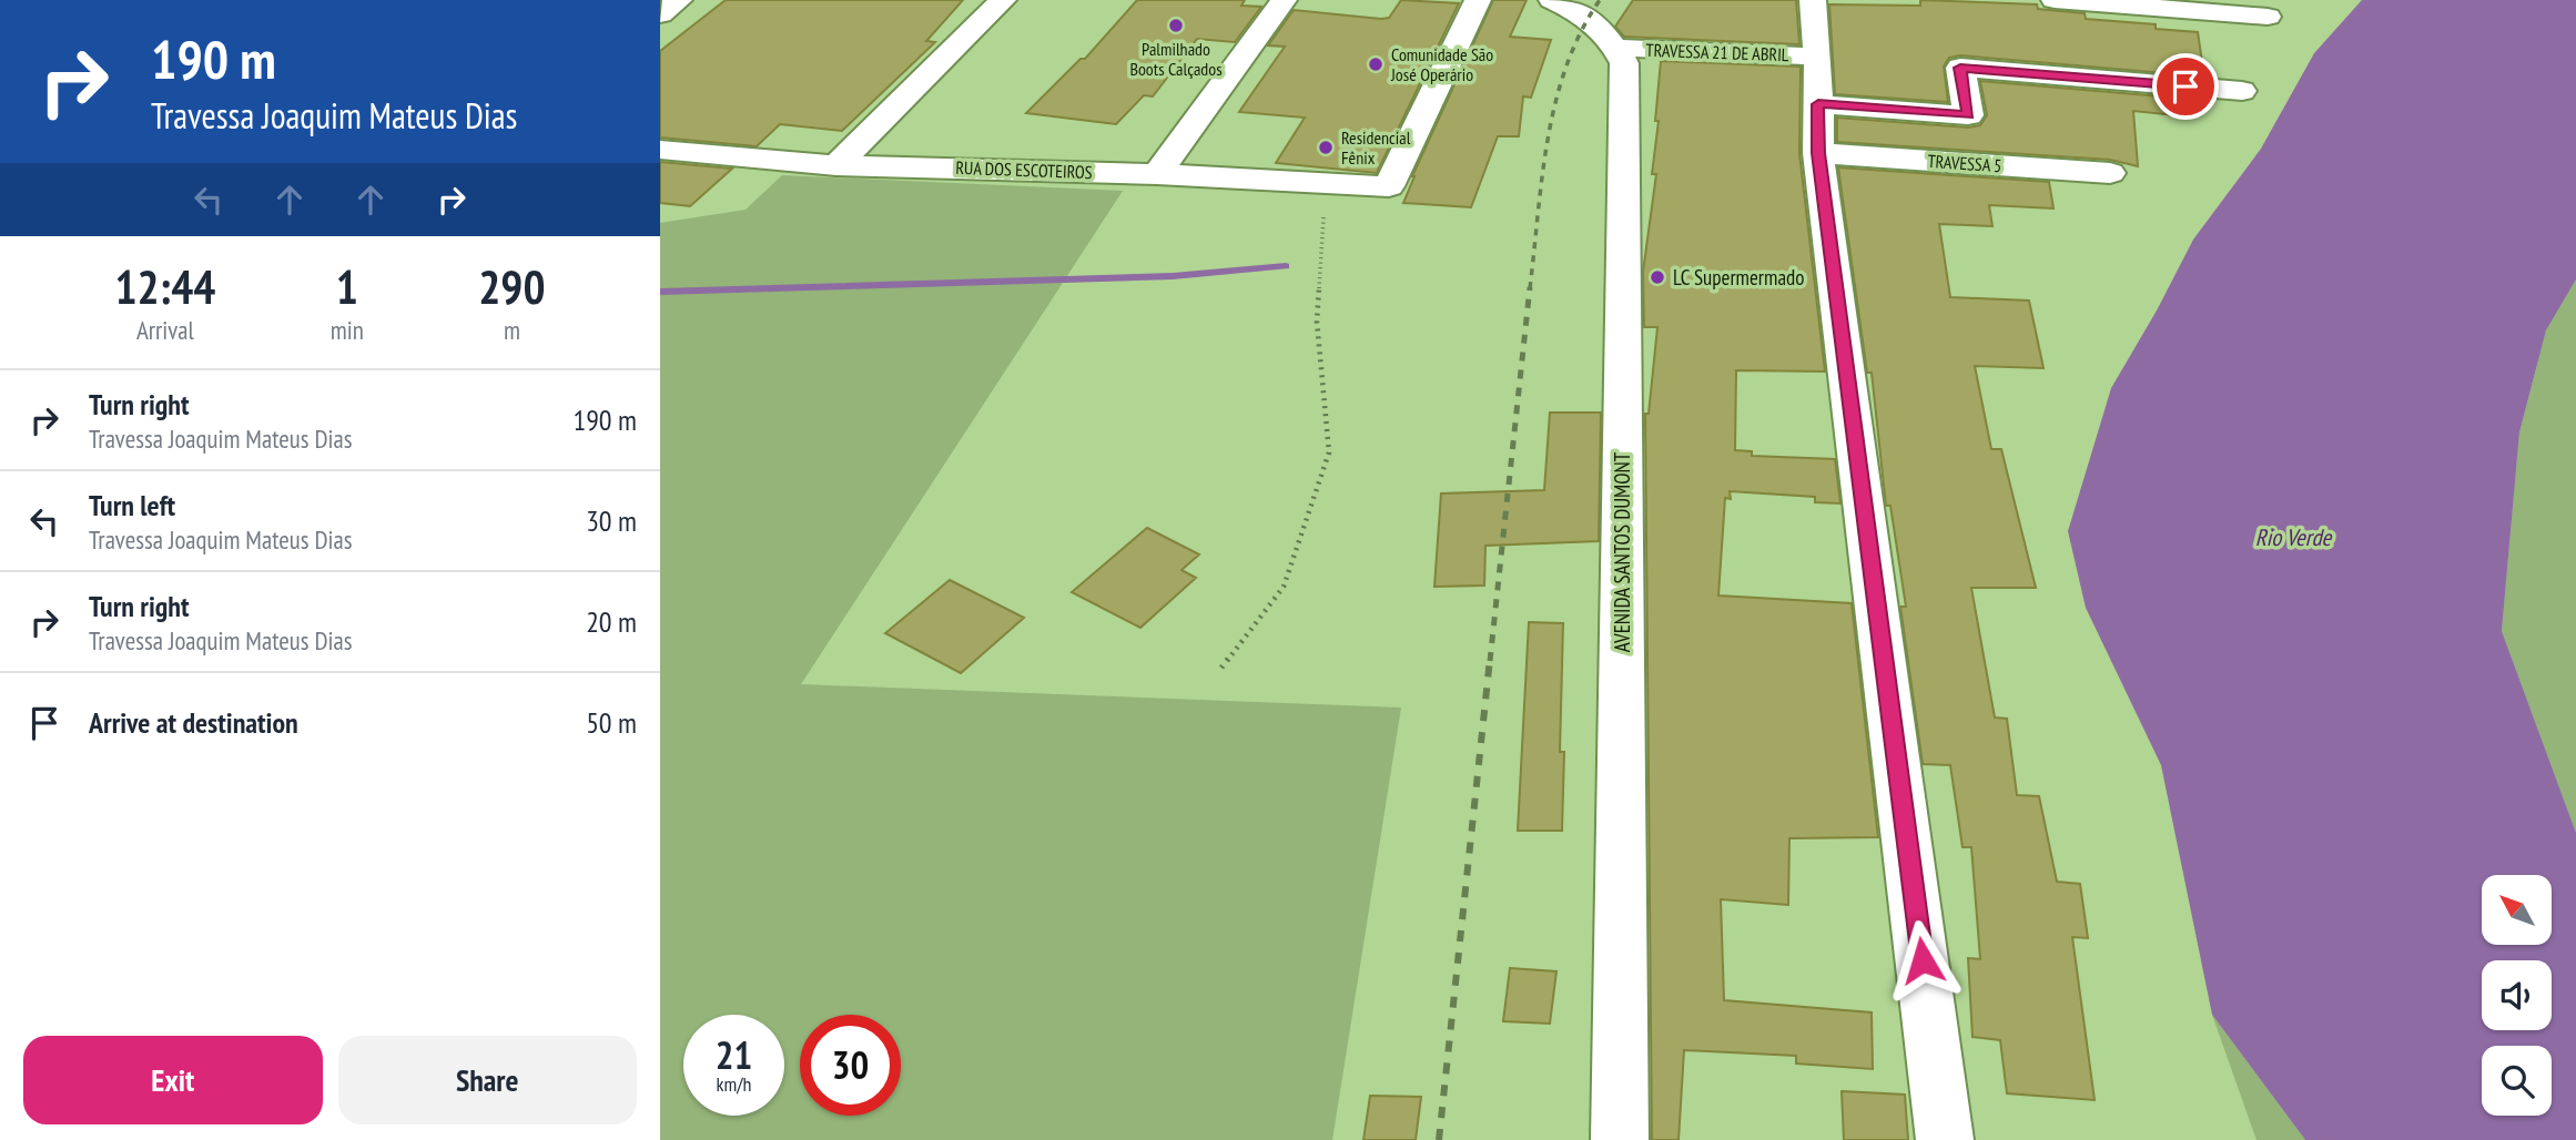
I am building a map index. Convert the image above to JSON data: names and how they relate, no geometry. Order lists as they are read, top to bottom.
{
  "streets": {
    "street": [
      "TRAVESSA 21 DE ABRIL",
      "TRAVESSA 5",
      "RUA DOS ESCOTEIROS",
      "AVENIDA SANTOS DUMONT"
    ]
  },
  "crossings": [
    ["TRAVESSA 21 DE ABRIL", "AVENIDA SANTOS DUMONT"]
  ],
  "water": ["Rio Verde"],
  "places": [
    "Palmilhado Boots Calçados",
    "Comunidade São José Operário",
    "Residencial Fênix",
    "LC Supermermado"
  ],
  "north": "top left",
  "page": {
    "turn": ["190 m", "Travessa Joaquim Mateus Dias"],
    "eta": [
      "12:44",
      "Arrival",
      "1",
      "min",
      "290",
      "m"
    ],
    "list": [
      {
        "name": "Turn right",
        "note": "Travessa Joaquim Mateus Dias",
        "value": "190 m"
      },
      {
        "name": "Turn left",
        "note": "Travessa Joaquim Mateus Dias",
        "value": "30 m"
      },
      {
        "name": "Turn right",
        "note": "Travessa Joaquim Mateus Dias",
        "value": "20 m"
      },
      {
        "name": "Arrive at destination",
        "value": "50 m"
      }
    ],
    "speed": "21 km/h",
    "limit": "30",
    "buttons": ["Exit", "Share"]
  }
}
